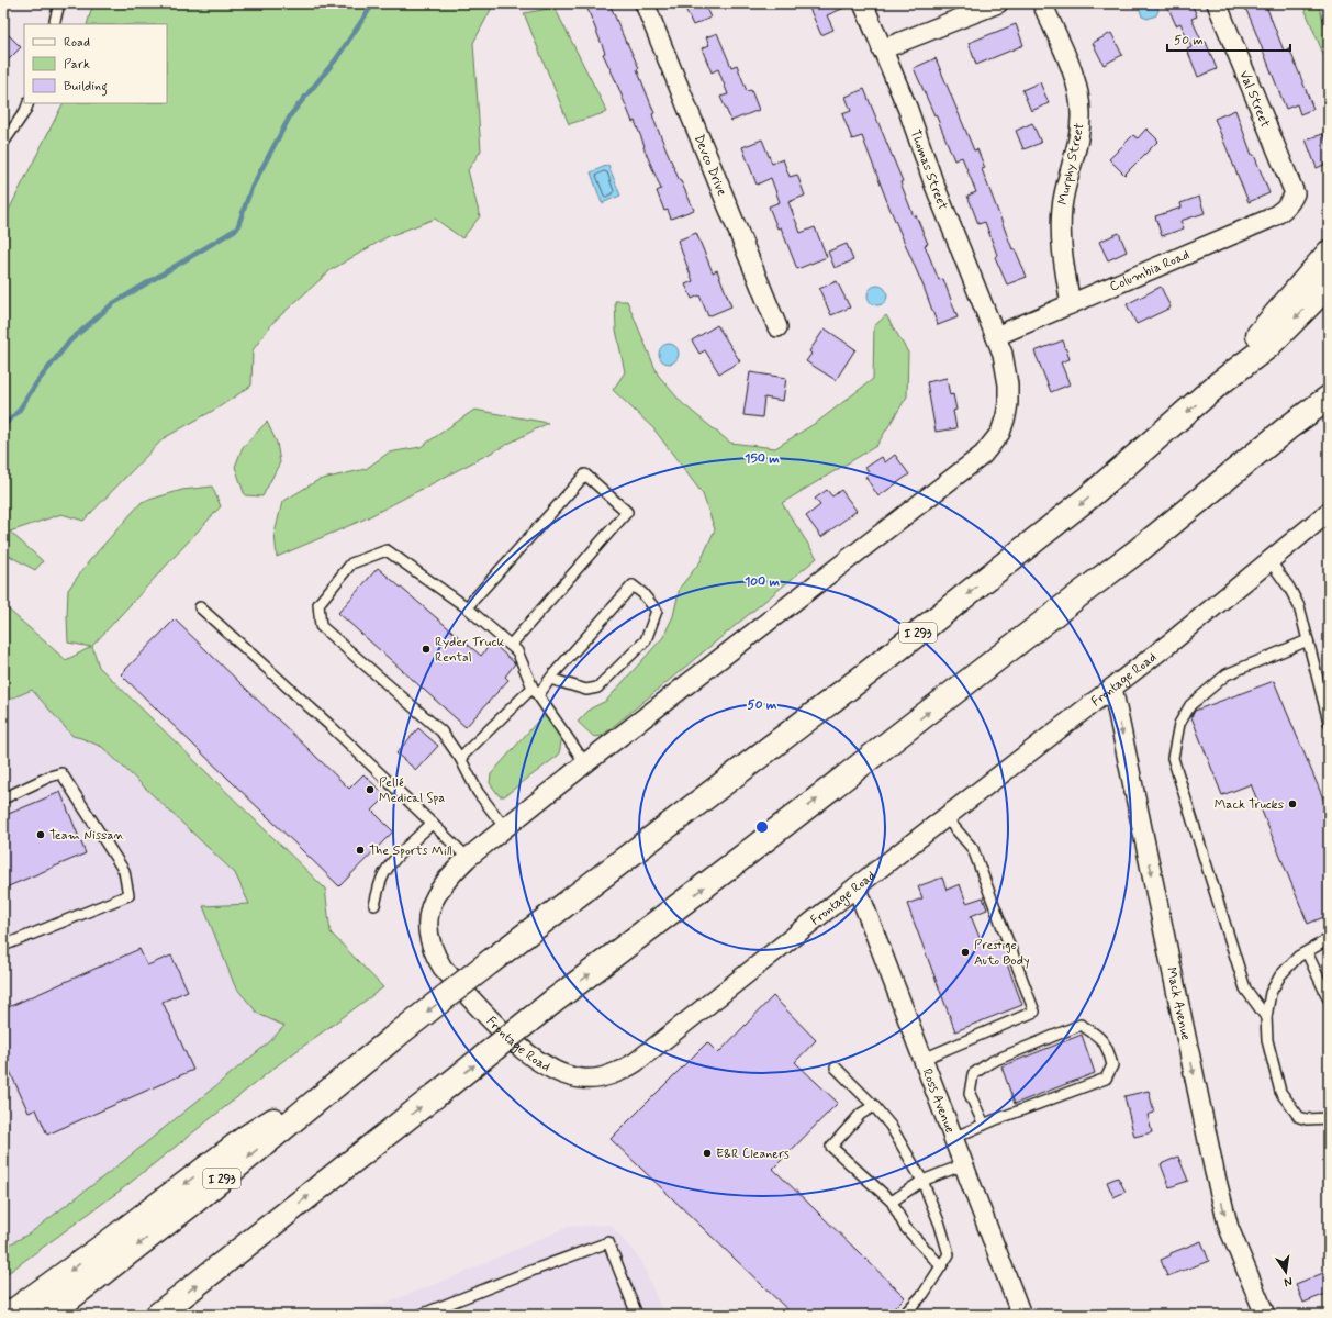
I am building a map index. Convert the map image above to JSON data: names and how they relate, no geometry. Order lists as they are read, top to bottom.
{
  "streets": {
    "highway": ["I 293"],
    "street": [
      "Val Street",
      "Murphy Street",
      "Devco Drive",
      "Thomas Street",
      "Columbia Road",
      "Frontage Road",
      "Mack Avenue",
      "Ross Avenue"
    ]
  },
  "crossings": [
    ["Val Street", "Columbia Road"],
    ["Murphy Street", "Columbia Road"],
    ["Thomas Street", "Columbia Road"],
    ["Thomas Street", "Frontage Road"],
    ["Columbia Road", "Frontage Road"],
    ["Frontage Road", "Mack Avenue"],
    ["Frontage Road", "Ross Avenue"]
  ],
  "one_way": ["Mack Avenue"],
  "places": [
    "Ryder Truck Rental",
    "Pellé Medical Spa",
    "Mack Trucks",
    "Team Nissan",
    "The Sports Mill",
    "Prestige Auto Body",
    "E&R Cleaners"
  ],
  "legend": ["Road", "Park", "Building"],
  "scale_bar": "50 m",
  "north": "bottom",
  "rings": ["150 m", "100 m", "50 m"]
}
